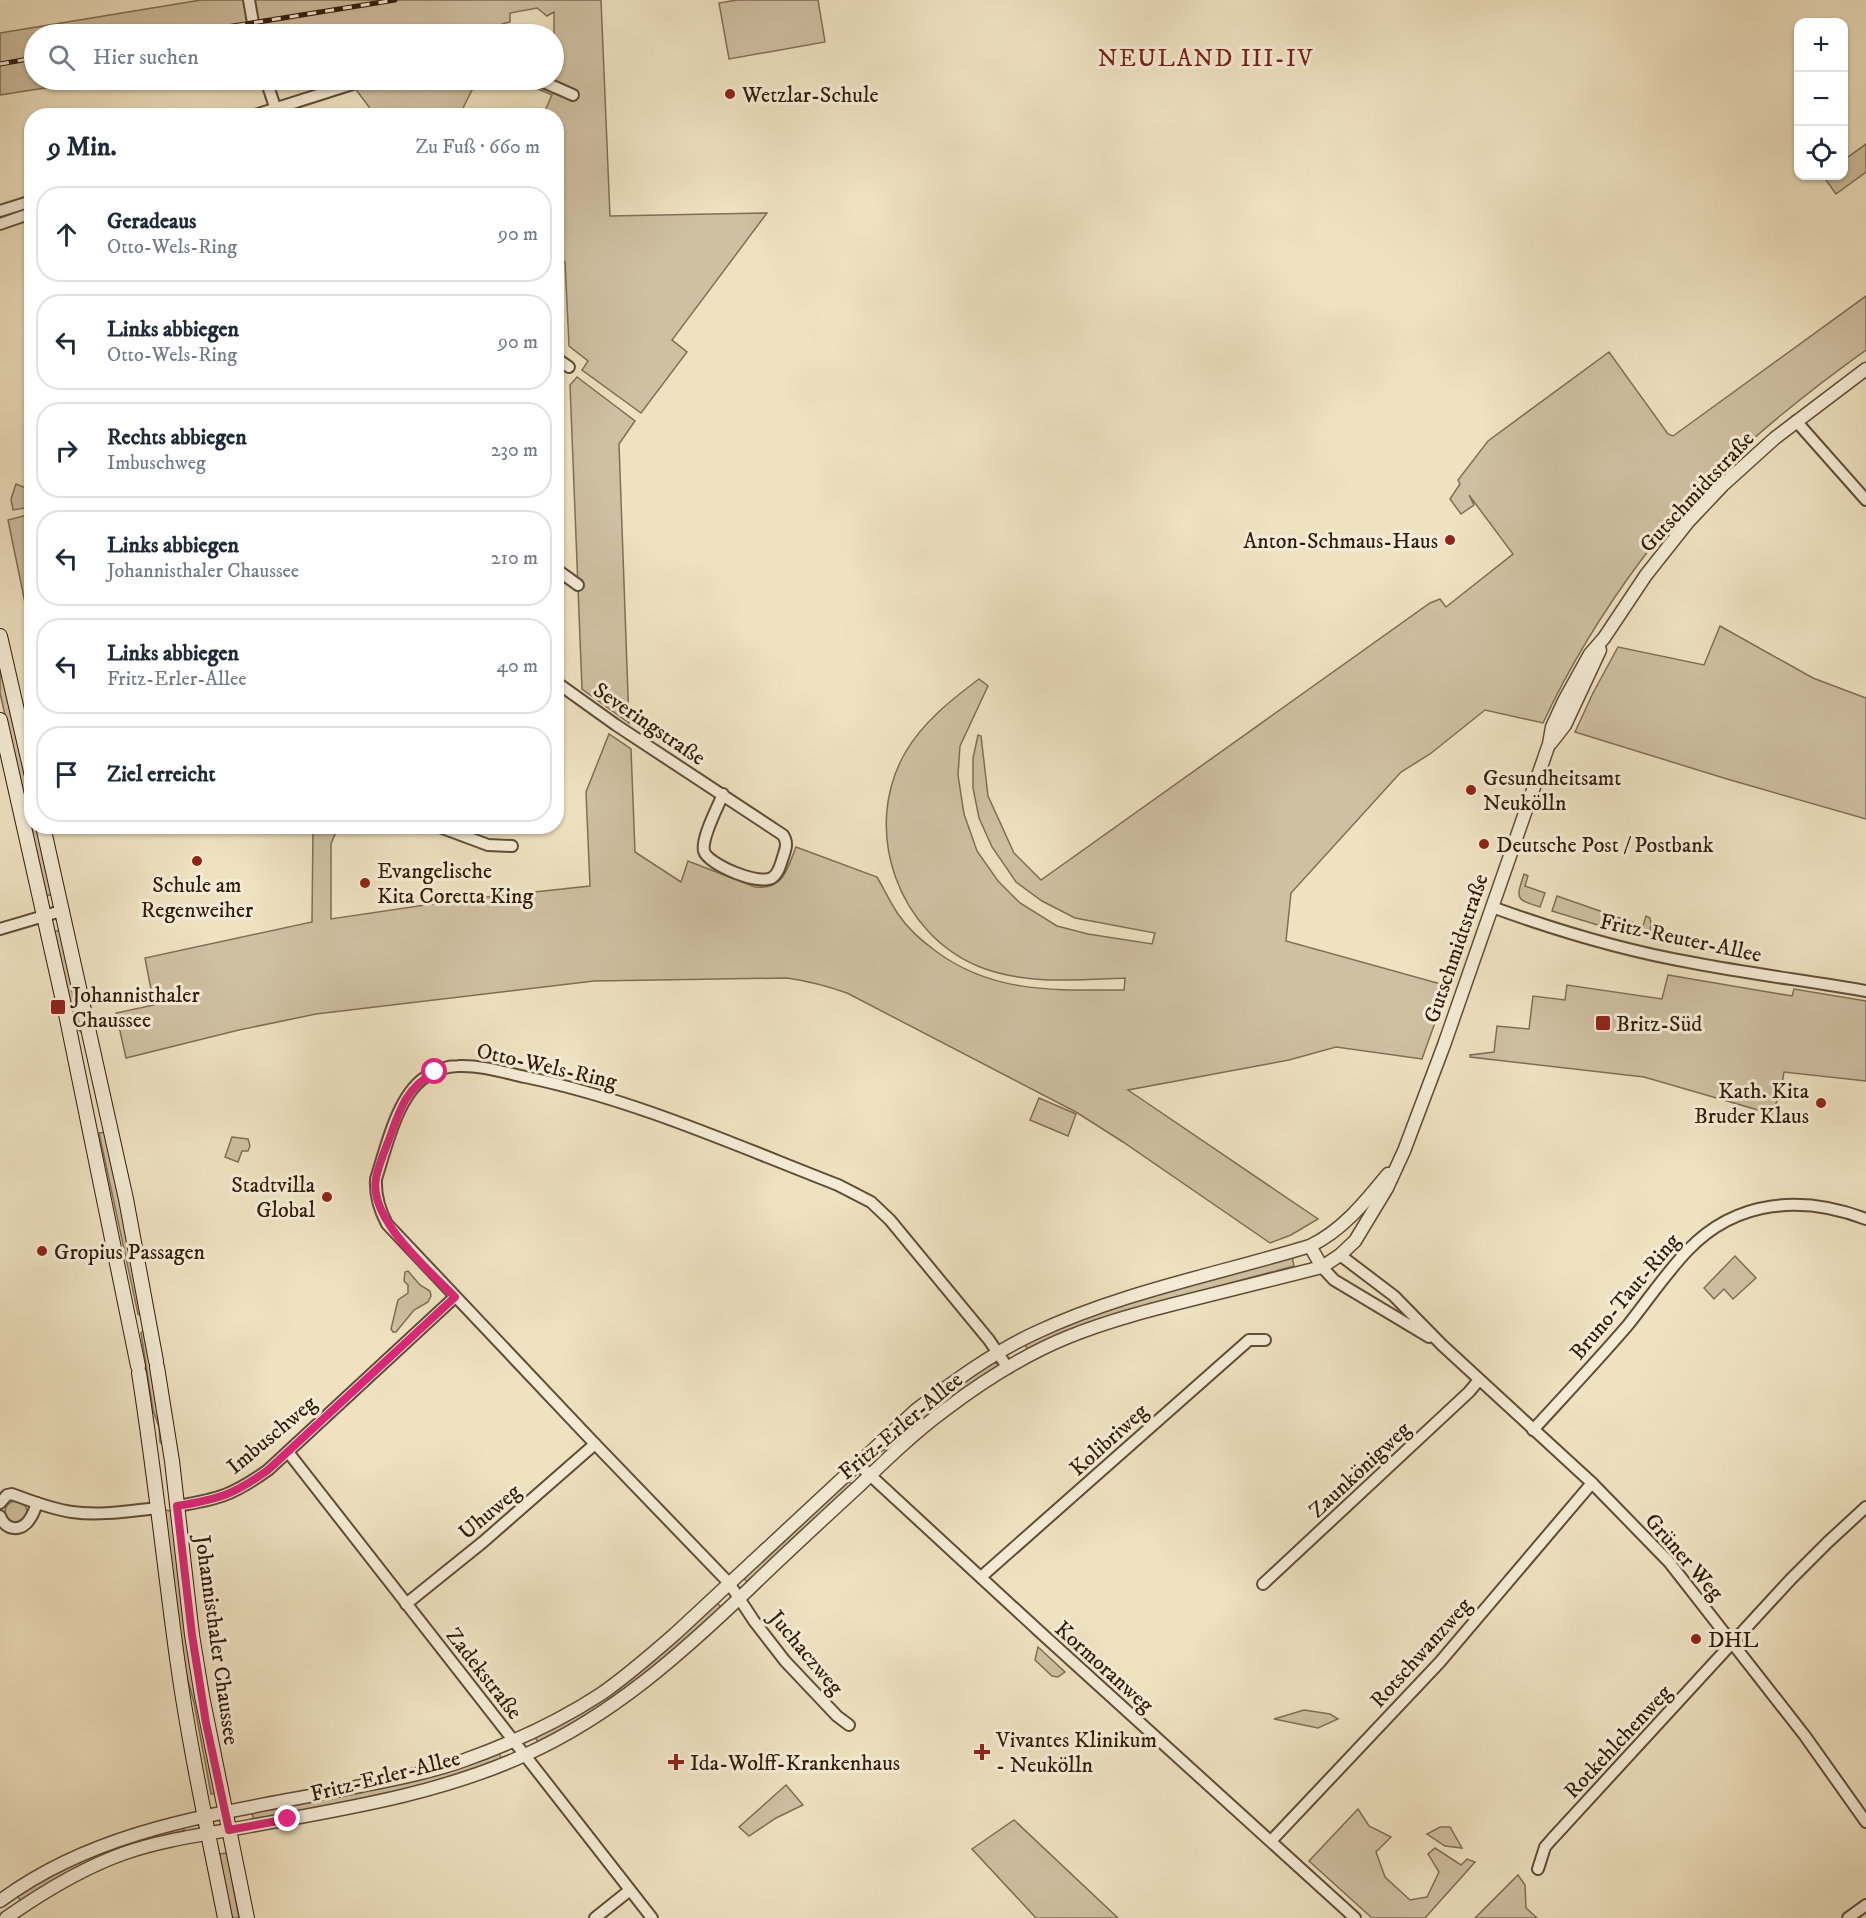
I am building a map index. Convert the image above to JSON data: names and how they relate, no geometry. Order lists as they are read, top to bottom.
{
  "streets": {
    "main road": ["Imbuschweg", "Johannisthaler Chaussee"],
    "street": [
      "Gutschmidtstraße",
      "Severingstraße",
      "Fritz-Reuter-Allee",
      "Otto-Wels-Ring",
      "Bruno-Taut-Ring",
      "Fritz-Erler-Allee",
      "Kolibriweg",
      "Zaunkönigweg",
      "Uhuweg",
      "Grüner Weg",
      "Juchaczweg",
      "Rotschwanzweg",
      "Kormoranweg",
      "Zadekstraße",
      "Rotkehlchenweg"
    ]
  },
  "crossings": [
    ["Gutschmidtstraße", "Fritz-Reuter-Allee"],
    ["Gutschmidtstraße", "Fritz-Erler-Allee"],
    ["Gutschmidtstraße", "Grüner Weg"],
    ["Otto-Wels-Ring", "Fritz-Erler-Allee"],
    ["Otto-Wels-Ring", "Imbuschweg"],
    ["Otto-Wels-Ring", "Uhuweg"],
    ["Bruno-Taut-Ring", "Grüner Weg"],
    ["Fritz-Erler-Allee", "Grüner Weg"],
    ["Fritz-Erler-Allee", "Johannisthaler Chaussee"],
    ["Fritz-Erler-Allee", "Juchaczweg"],
    ["Fritz-Erler-Allee", "Kormoranweg"],
    ["Fritz-Erler-Allee", "Zadekstraße"],
    ["Imbuschweg", "Johannisthaler Chaussee"],
    ["Imbuschweg", "Zadekstraße"],
    ["Kolibriweg", "Kormoranweg"],
    ["Zaunkönigweg", "Grüner Weg"],
    ["Uhuweg", "Zadekstraße"],
    ["Grüner Weg", "Rotschwanzweg"],
    ["Grüner Weg", "Rotkehlchenweg"],
    ["Rotschwanzweg", "Kormoranweg"]
  ],
  "districts": ["NEULAND III-IV"],
  "places": {
    "other": [
      "Wetzlar-Schule",
      "Anton-Schmaus-Haus",
      "Gesundheitsamt Neukölln",
      "Deutsche Post / Postbank",
      "Schule am Regenweiher",
      "Evangelische Kita Coretta King",
      "Kath. Kita Bruder Klaus",
      "Stadtvilla Global",
      "Gropius Passagen",
      "DHL"
    ],
    "transit": ["Johannisthaler Chaussee", "Britz-Süd"],
    "health": ["Vivantes Klinikum - Neukölln", "Ida-Wolff-Krankenhaus"]
  },
  "page": {
    "map_buttons": ["+", "−"],
    "search": "Hier suchen",
    "heading": ["9 Min.", "Zu Fuß · 660 m"],
    "list": [
      ["Geradeaus", "Otto-Wels-Ring", "90 m"],
      ["Links abbiegen", "Otto-Wels-Ring", "90 m"],
      ["Rechts abbiegen", "Imbuschweg", "230 m"],
      ["Links abbiegen", "Johannisthaler Chaussee", "210 m"],
      ["Links abbiegen", "Fritz-Erler-Allee", "40 m"],
      "Ziel erreicht"
    ]
  }
}
